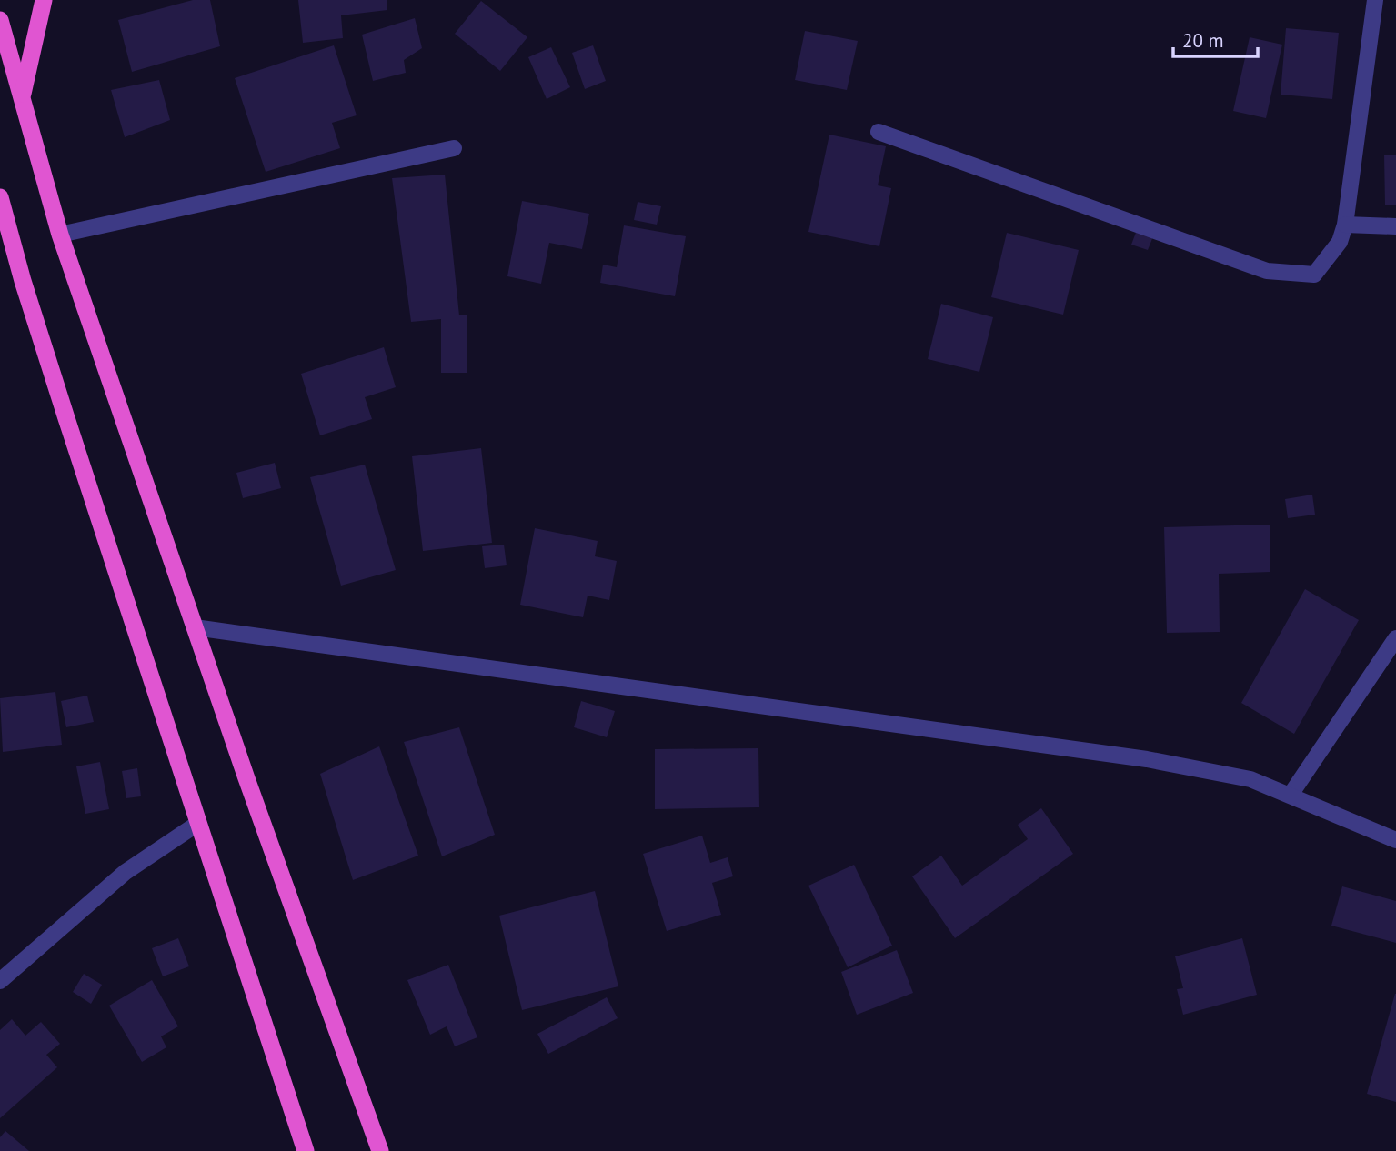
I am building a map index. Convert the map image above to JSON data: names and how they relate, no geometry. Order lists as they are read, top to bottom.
{
  "scale_bar": "20 m"
}
